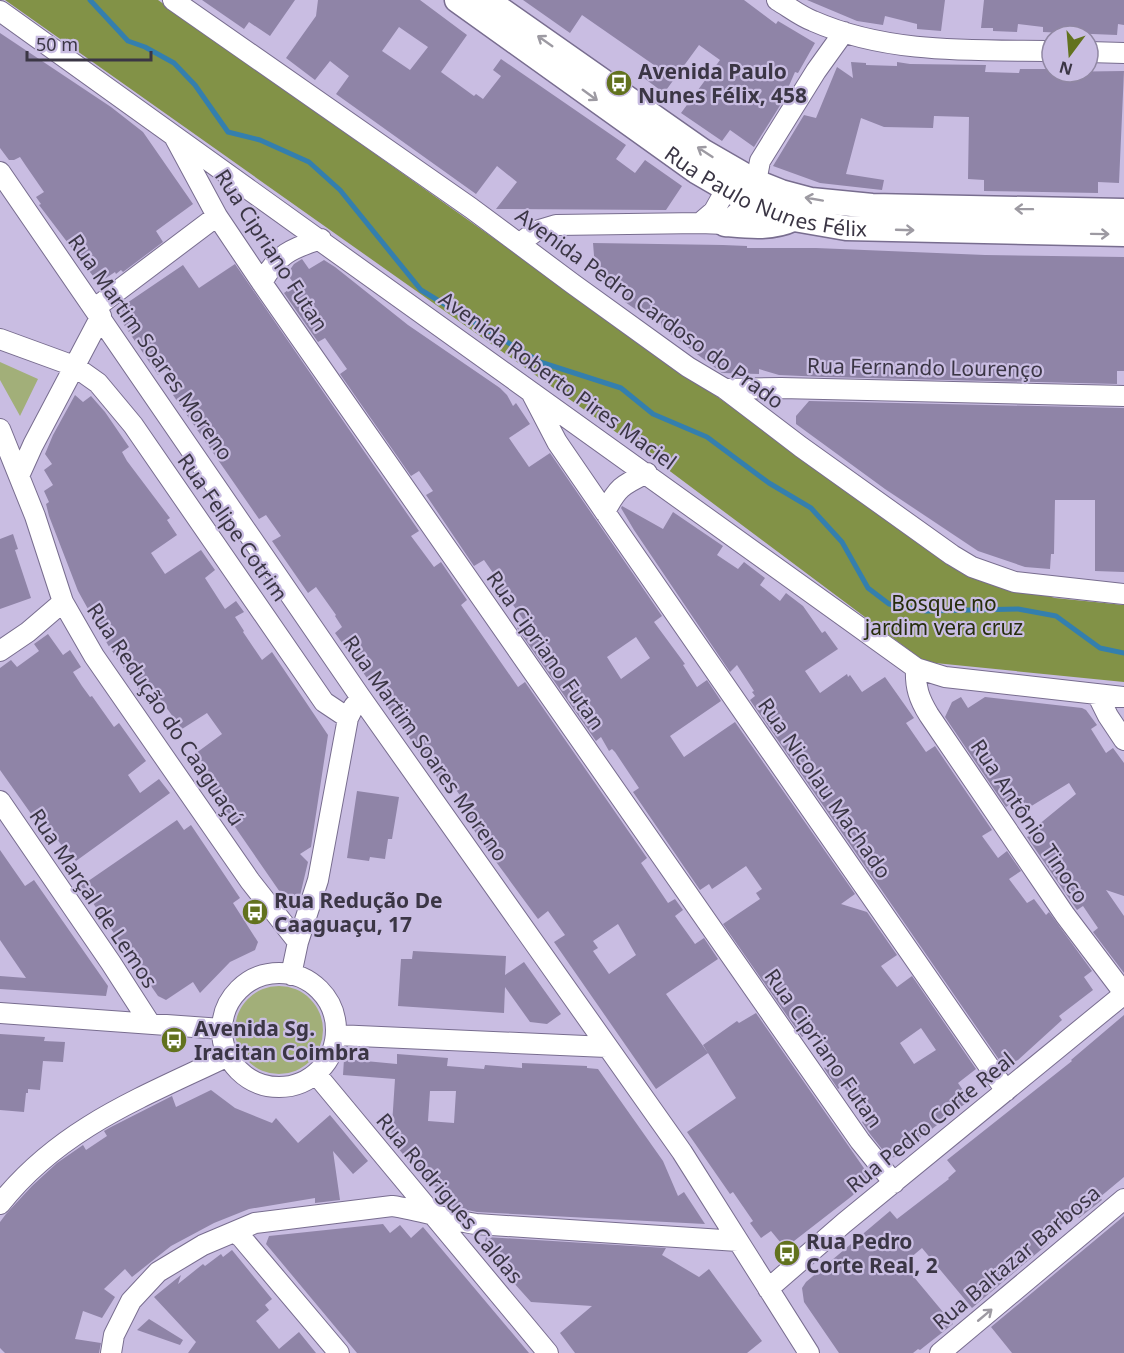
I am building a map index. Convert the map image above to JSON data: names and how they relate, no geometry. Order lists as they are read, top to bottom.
{
  "streets": {
    "main road": ["Rua Paulo Nunes Félix"],
    "street": [
      "Rua Cipriano Futan",
      "Avenida Pedro Cardoso do Prado",
      "Rua Martim Soares Moreno",
      "Rua Fernando Lourenço",
      "Avenida Roberto Pires Maciel",
      "Rua Felipe Cotrim",
      "Rua Redução do Caaguaçú",
      "Rua Nicolau Machado",
      "Rua Antônio Tinoco",
      "Rua Marçal de Lemos",
      "Rua Pedro Corte Real",
      "Rua Rodrigues Caldas",
      "Rua Baltazar Barbosa"
    ]
  },
  "crossings": [
    ["Rua Cipriano Futan", "Avenida Roberto Pires Maciel"],
    ["Rua Cipriano Futan", "Rua Pedro Corte Real"],
    ["Avenida Pedro Cardoso do Prado", "Rua Fernando Lourenço"],
    ["Rua Martim Soares Moreno", "Rua Pedro Corte Real"],
    ["Avenida Roberto Pires Maciel", "Rua Nicolau Machado"],
    ["Avenida Roberto Pires Maciel", "Rua Antônio Tinoco"],
    ["Rua Nicolau Machado", "Rua Pedro Corte Real"],
    ["Rua Antônio Tinoco", "Rua Pedro Corte Real"]
  ],
  "one_way": ["Rua Baltazar Barbosa"],
  "parks": ["Bosque no jardim vera cruz"],
  "places": {
    "bus stop": [
      "Avenida Paulo Nunes Félix, 458",
      "Rua Redução De Caaguaçu, 17",
      "Avenida Sg. Iracitan Coimbra",
      "Rua Pedro Corte Real, 2"
    ]
  },
  "scale_bar": "50 m",
  "north": "bottom"
}
